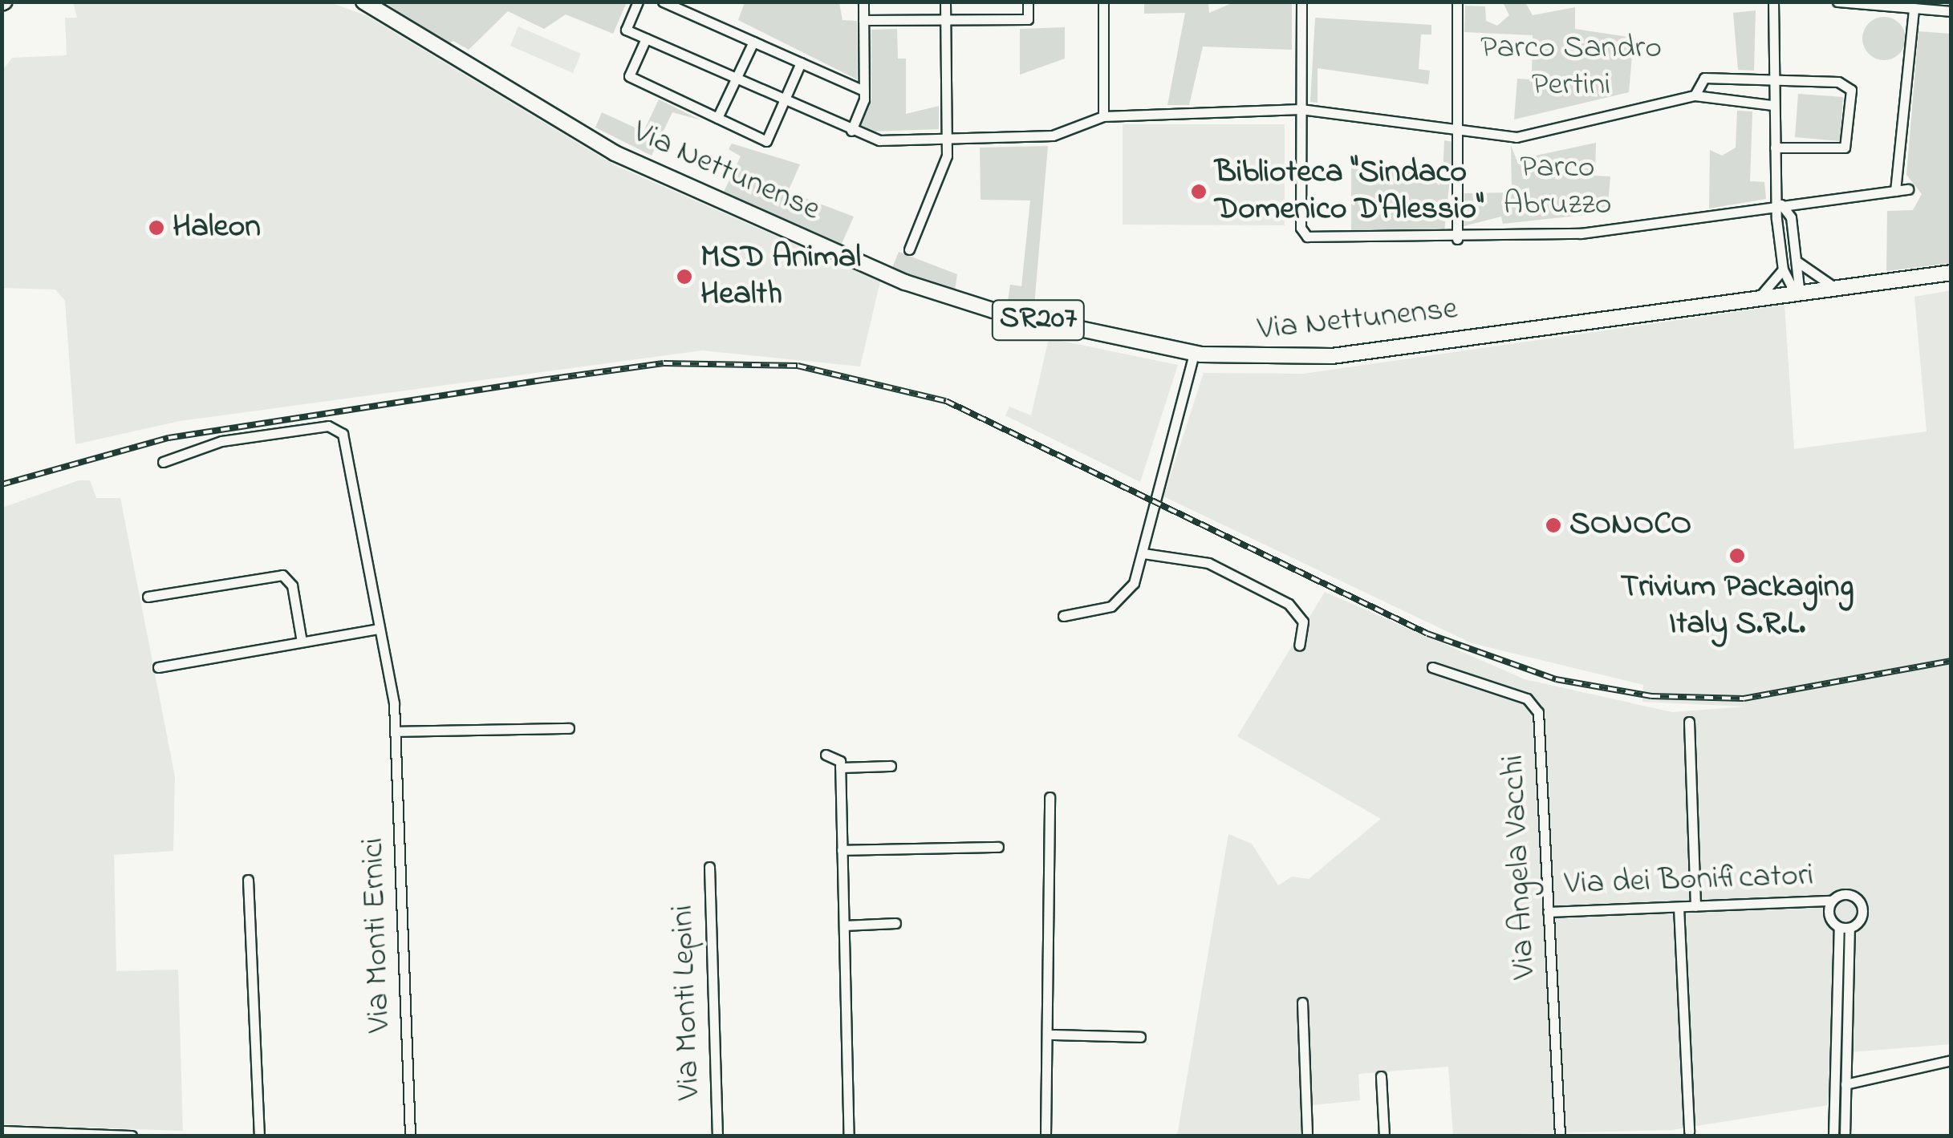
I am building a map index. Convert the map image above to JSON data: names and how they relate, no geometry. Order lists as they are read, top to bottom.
{
  "streets": {
    "main road": ["Via Nettunense", "SR207"],
    "street": [
      "Via Angela Vacchi",
      "Via dei Bonificatori",
      "Via Monti Ernici",
      "Via Monti Lepini"
    ]
  },
  "crossings": [
    ["Via Angela Vacchi", "Via dei Bonificatori"]
  ],
  "parks": ["Parco Sandro Pertini", "Parco Abruzzo"],
  "places": [
    "Biblioteca \"Sindaco Domenico D'Alessio\"",
    "Haleon",
    "MSD Animal Health",
    "SONOCO",
    "Trivium Packaging Italy S.R.L."
  ]
}
